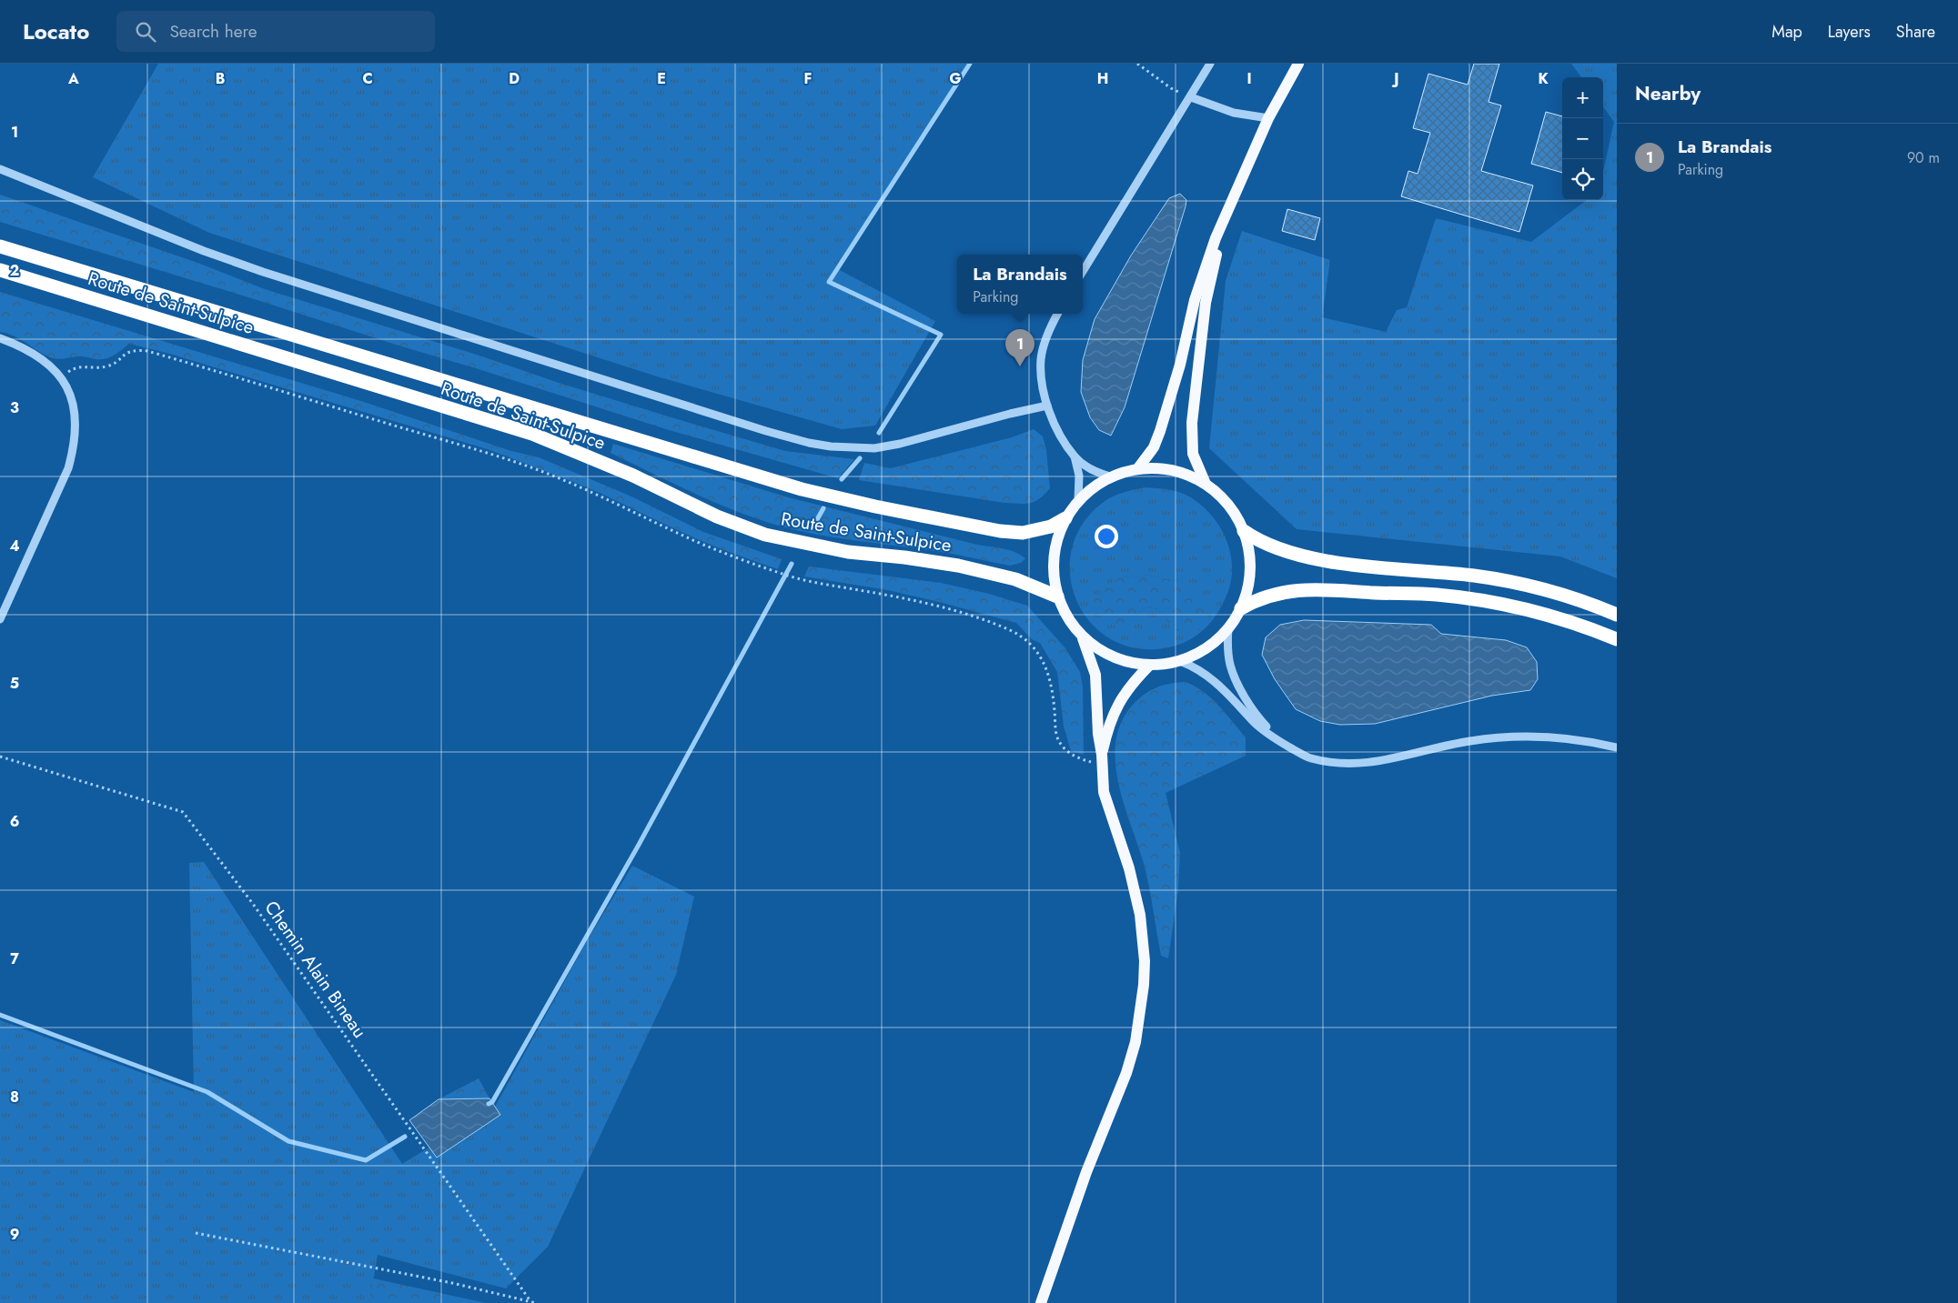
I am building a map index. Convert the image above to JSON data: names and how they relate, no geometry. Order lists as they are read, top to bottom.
{
  "streets": {
    "highway": ["Route de Saint-Sulpice"],
    "path": ["Chemin Alain Bineau"]
  },
  "page": {
    "header": "Locato",
    "search": "Search here",
    "nav": ["Map", "Layers", "Share"],
    "heading": "Nearby",
    "map_buttons": ["+", "−"],
    "list": [
      {
        "mark": "1",
        "name": "La Brandais",
        "note": "Parking",
        "value": "90 m"
      }
    ],
    "popup": ["La Brandais", "Parking"],
    "pins": "1"
  },
  "grid": {
    "columns": [
      "A",
      "B",
      "C",
      "D",
      "E",
      "F",
      "G",
      "H",
      "I",
      "J",
      "K"
    ],
    "rows": [
      "1",
      "2",
      "3",
      "4",
      "5",
      "6",
      "7",
      "8",
      "9"
    ]
  }
}
